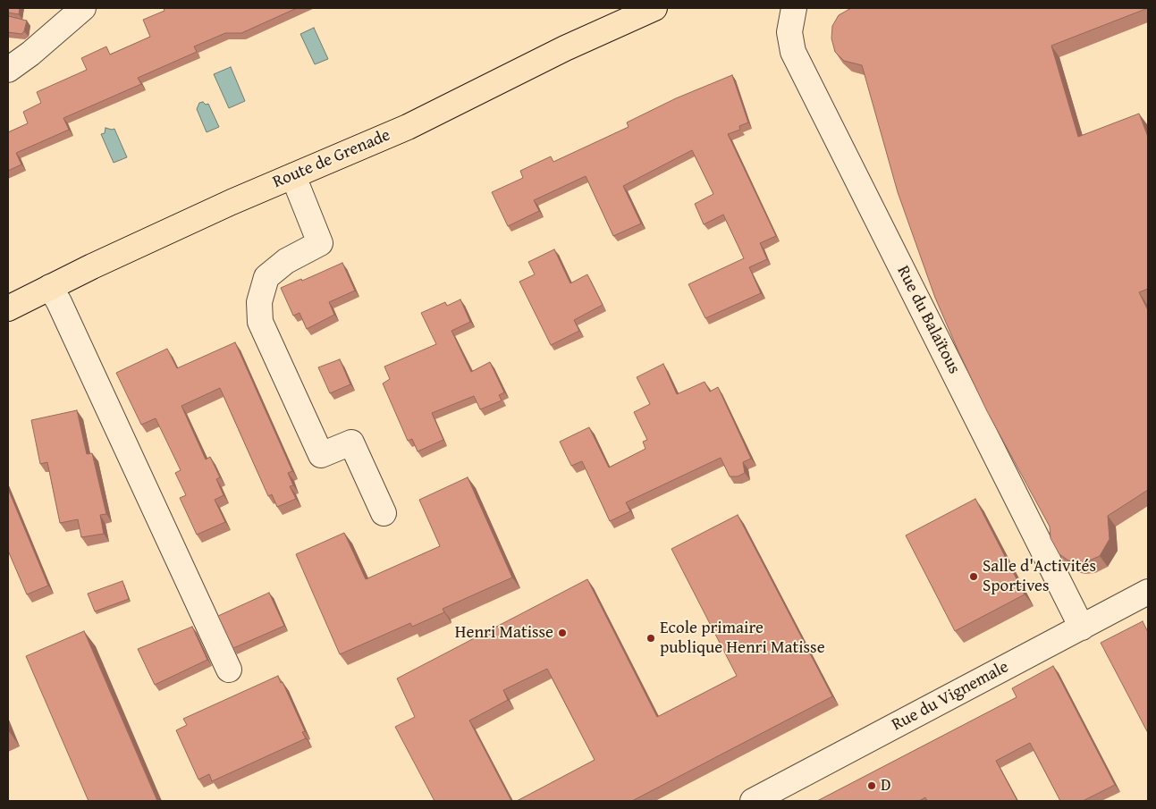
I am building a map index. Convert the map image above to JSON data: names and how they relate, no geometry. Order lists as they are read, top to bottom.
{
  "streets": {
    "main road": ["Route de Grenade"],
    "street": ["Rue du Balaïtous", "Rue du Vignemale"]
  },
  "crossings": [
    ["Rue du Balaïtous", "Rue du Vignemale"]
  ],
  "places": [
    "Salle d'Activités Sportives",
    "Henri Matisse",
    "Ecole primaire publique Henri Matisse",
    "D"
  ]
}
